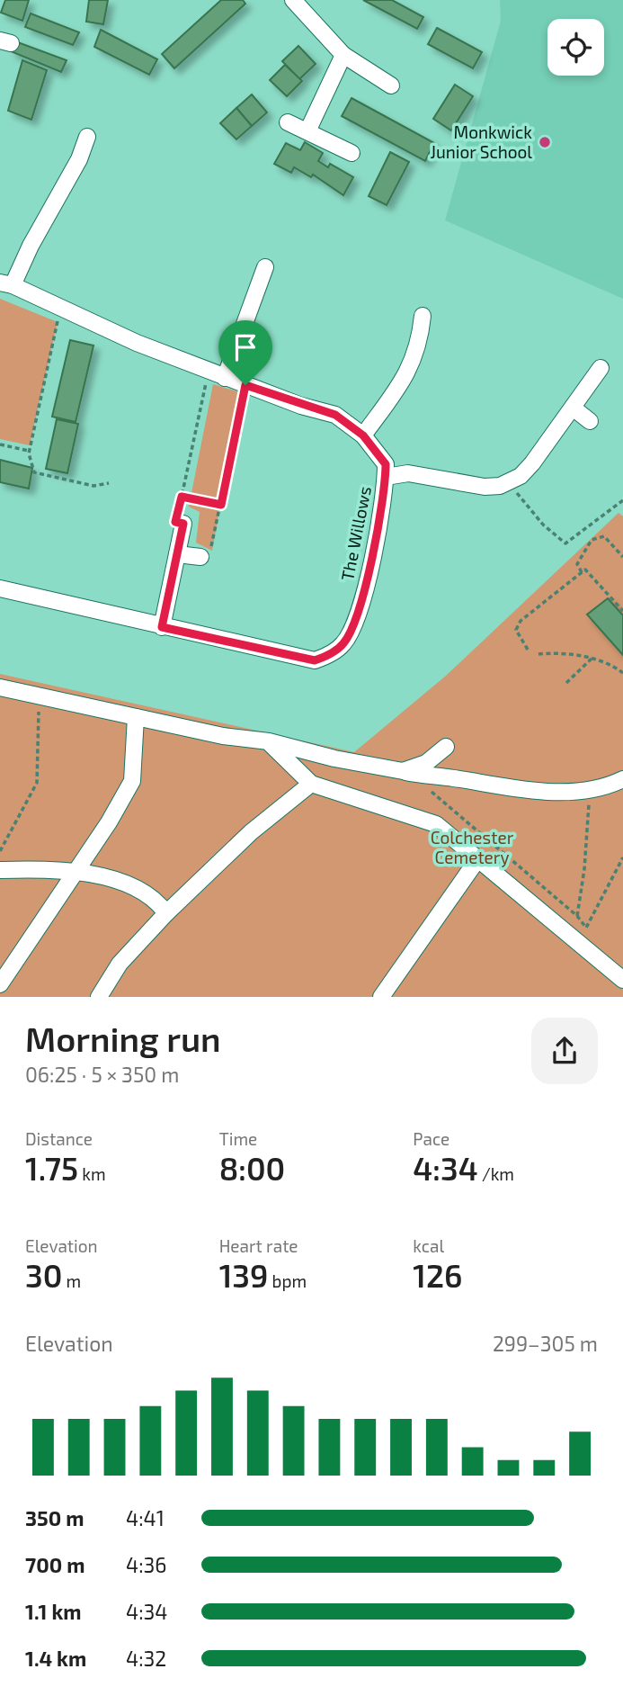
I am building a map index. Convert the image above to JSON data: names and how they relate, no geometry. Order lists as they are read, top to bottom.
{
  "streets": {
    "street": ["The Willows"]
  },
  "parks": ["Colchester Cemetery"],
  "places": ["Monkwick Junior School"],
  "page": {
    "heading": ["Morning run", "06:25 · 5 × 350 m"],
    "stats": [
      ["Distance", "1.75 km"],
      ["Time", "8:00"],
      ["Pace", "4:34 /km"],
      ["Elevation", "30 m"],
      ["Heart rate", "139 bpm"],
      ["kcal", "126"]
    ],
    "chart": ["Elevation", "299–305 m"],
    "list": [
      {
        "name": "350 m",
        "note": "4:41"
      },
      {
        "name": "700 m",
        "note": "4:36"
      },
      {
        "name": "1.1 km",
        "note": "4:34"
      },
      {
        "name": "1.4 km",
        "note": "4:32"
      }
    ]
  }
}
